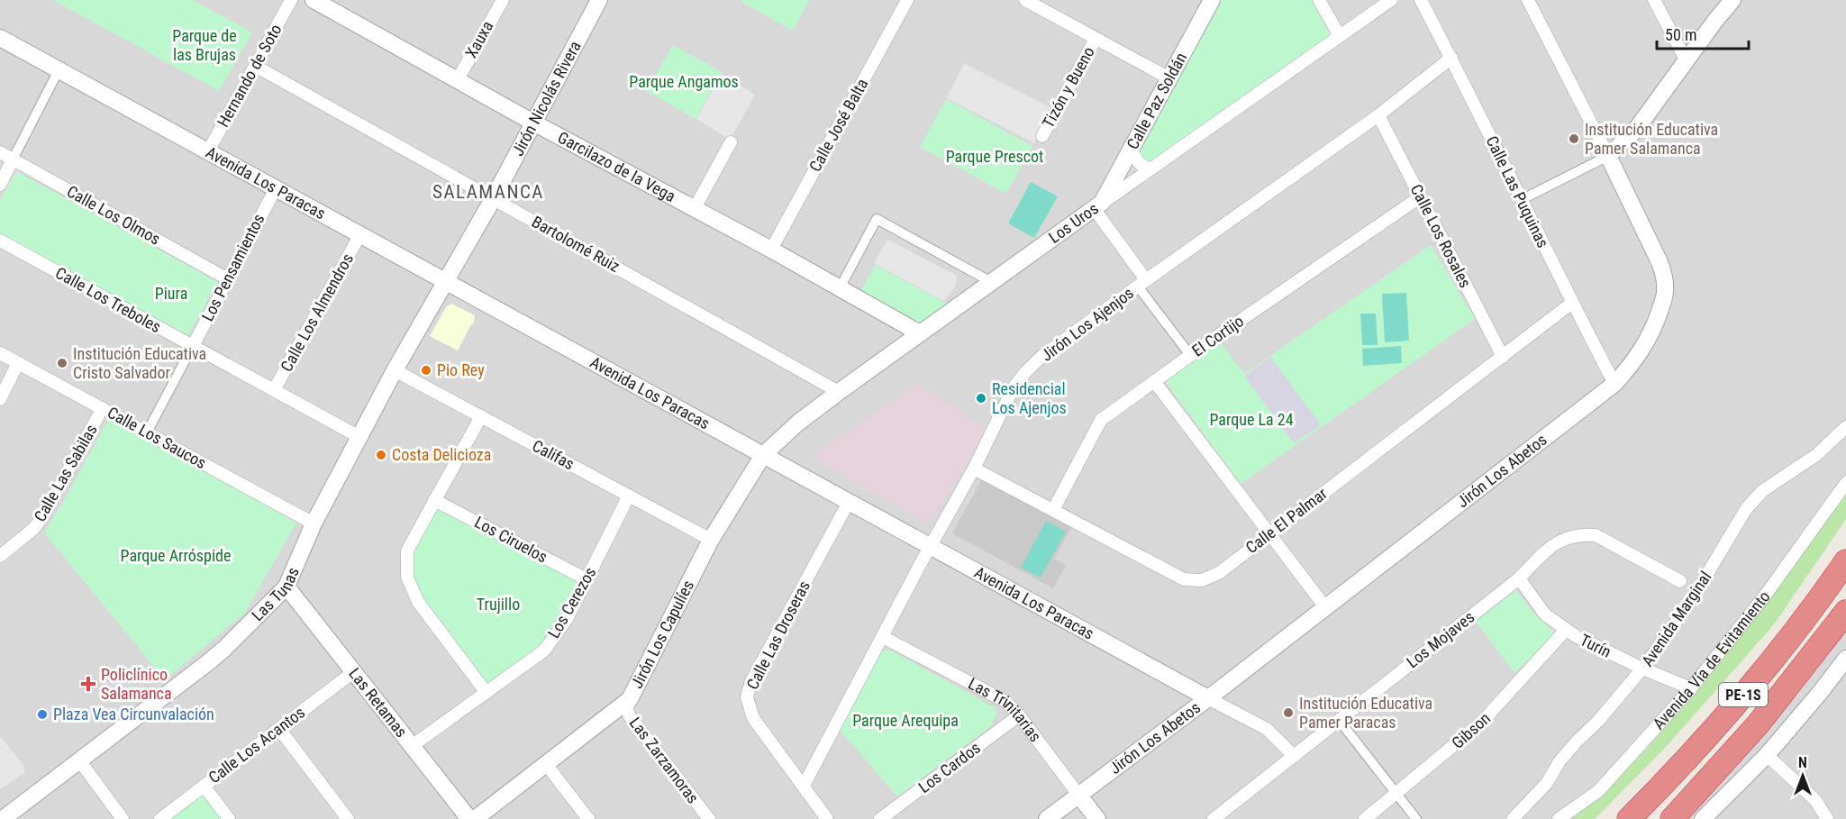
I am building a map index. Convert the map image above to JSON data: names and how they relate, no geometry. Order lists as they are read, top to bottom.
{
  "streets": {
    "highway": ["PE-1S"],
    "street": [
      "Xauxa",
      "Hernando de Soto",
      "Tizón y Bueno",
      "Jirón Nicolás Rivera",
      "Calle Paz Soldán",
      "Calle José Balta",
      "Garcilazo de la Vega",
      "Avenida Los Paracas",
      "Calle Las Puquinas",
      "Calle Los Olmos",
      "Los Uros",
      "Calle Los Rosales",
      "Bartolomé Ruiz",
      "Los Pensamientos",
      "Calle Los Treboles",
      "Calle Los Almendros",
      "Jirón Los Ajenjos",
      "El Cortijo",
      "Calle Los Saucos",
      "Califas",
      "Jirón Los Abetos",
      "Calle Las Sabilas",
      "Calle El Palmar",
      "Los Ciruelos",
      "Las Tunas",
      "Los Cerezos",
      "Avenida Marginal",
      "Jirón Los Capulíes",
      "Calle Las Droseras",
      "Los Mojaves",
      "Turín",
      "Avenida Vía de Evitamiento",
      "Las Retamas",
      "Las Trinitarias",
      "Gibson",
      "Calle Los Acantos",
      "Las Zarzamoras",
      "Los Cardos"
    ]
  },
  "crossings": [
    ["Xauxa", "Garcilazo de la Vega"],
    ["Hernando de Soto", "Avenida Los Paracas"],
    ["Hernando de Soto", "Bartolomé Ruiz"],
    ["Jirón Nicolás Rivera", "Garcilazo de la Vega"],
    ["Jirón Nicolás Rivera", "Avenida Los Paracas"],
    ["Jirón Nicolás Rivera", "Bartolomé Ruiz"],
    ["Jirón Nicolás Rivera", "Las Tunas"],
    ["Calle Paz Soldán", "Los Uros"],
    ["Calle José Balta", "Garcilazo de la Vega"],
    ["Garcilazo de la Vega", "Los Uros"],
    ["Avenida Los Paracas", "Los Uros"],
    ["Avenida Los Paracas", "Los Pensamientos"],
    ["Avenida Los Paracas", "Calle Los Almendros"],
    ["Avenida Los Paracas", "Jirón Los Ajenjos"],
    ["Avenida Los Paracas", "Jirón Los Abetos"],
    ["Avenida Los Paracas", "Las Tunas"],
    ["Avenida Los Paracas", "Jirón Los Capulíes"],
    ["Avenida Los Paracas", "Calle Las Droseras"],
    ["Avenida Los Paracas", "Los Mojaves"],
    ["Calle Las Puquinas", "Jirón Los Ajenjos"],
    ["Calle Las Puquinas", "Jirón Los Abetos"],
    ["Calle Las Puquinas", "Calle El Palmar"],
    ["Calle Los Olmos", "Los Pensamientos"],
    ["Los Uros", "Bartolomé Ruiz"],
    ["Los Uros", "Jirón Los Capulíes"],
    ["Calle Los Rosales", "Jirón Los Ajenjos"],
    ["Calle Los Rosales", "El Cortijo"],
    ["Calle Los Rosales", "Calle El Palmar"],
    ["Los Pensamientos", "Calle Los Treboles"],
    ["Los Pensamientos", "Calle Los Saucos"],
    ["Calle Los Treboles", "Calle Los Almendros"],
    ["Calle Los Treboles", "Las Tunas"],
    ["Jirón Los Ajenjos", "Calle El Palmar"],
    ["Jirón Los Ajenjos", "Calle Las Droseras"],
    ["Jirón Los Ajenjos", "Las Trinitarias"],
    ["El Cortijo", "Calle El Palmar"],
    ["Calle Los Saucos", "Calle Las Sabilas"],
    ["Calle Los Saucos", "Las Tunas"],
    ["Califas", "Las Tunas"],
    ["Califas", "Los Cerezos"],
    ["Califas", "Jirón Los Capulíes"],
    ["Jirón Los Abetos", "Las Trinitarias"],
    ["Los Ciruelos", "Los Cerezos"],
    ["Las Tunas", "Las Retamas"],
    ["Los Cerezos", "Las Retamas"],
    ["Avenida Marginal", "Turín"],
    ["Jirón Los Capulíes", "Las Zarzamoras"],
    ["Los Mojaves", "Turín"],
    ["Turín", "Avenida Vía de Evitamiento"],
    ["Turín", "Gibson"],
    ["Las Retamas", "Calle Los Acantos"],
    ["Las Trinitarias", "Los Cardos"]
  ],
  "districts": ["SALAMANCA"],
  "parks": [
    "Parque de las Brujas",
    "Parque Angamos",
    "Parque Prescot",
    "Piura",
    "Parque La 24",
    "Parque Arróspide",
    "Trujillo",
    "Parque Arequipa"
  ],
  "places": {
    "other": [
      "Institución Educativa Pamer Salamanca",
      "Institución Educativa Cristo Salvador",
      "Pio Rey",
      "Residencial Los Ajenjos",
      "Costa Delicioza",
      "Institución Educativa Pamer Paracas",
      "Plaza Vea Circunvalación"
    ],
    "health": ["Policlínico Salamanca"]
  },
  "scale_bar": "50 m",
  "north": "top"
}
